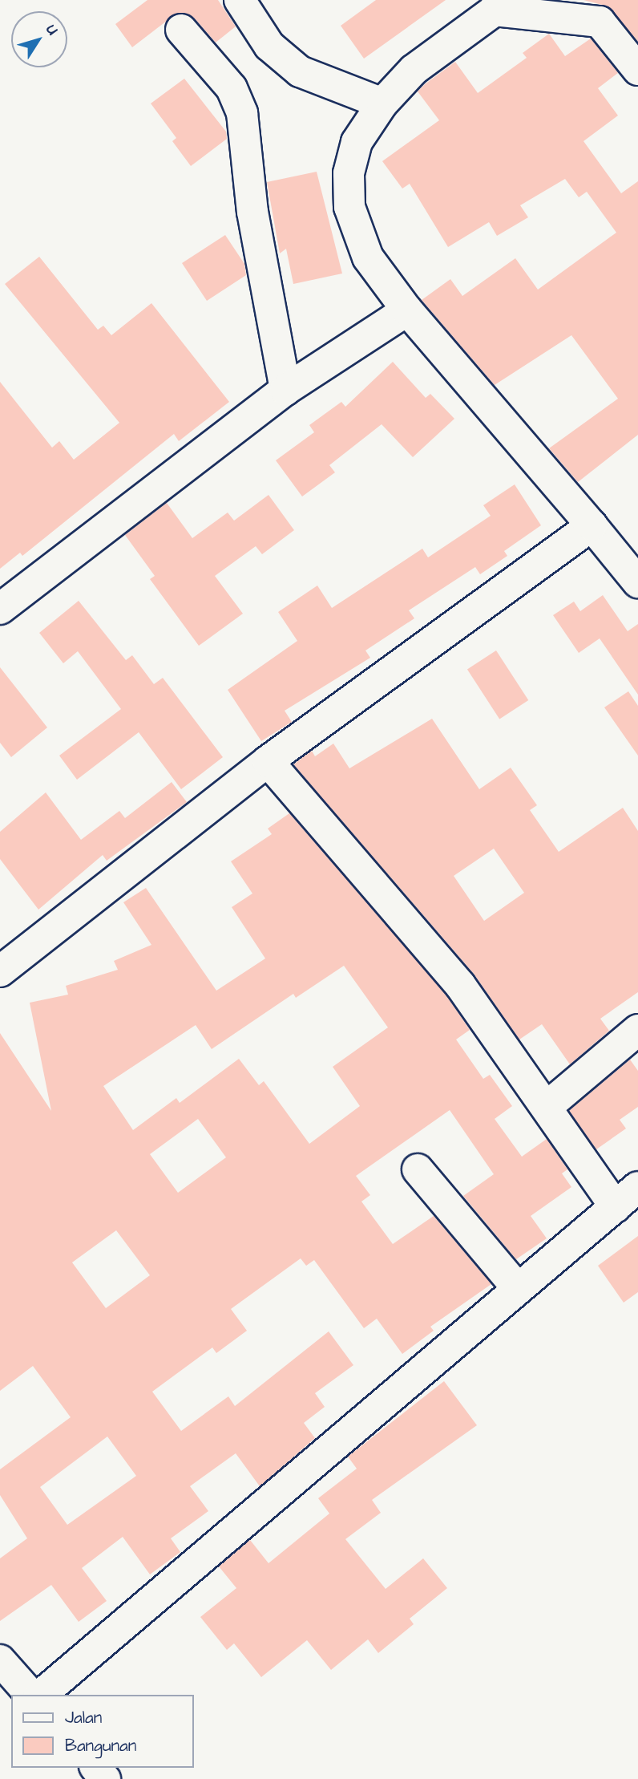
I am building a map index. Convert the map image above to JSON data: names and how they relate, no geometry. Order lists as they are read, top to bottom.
{
  "legend": ["Jalan", "Bangunan"],
  "north": "top right"
}
